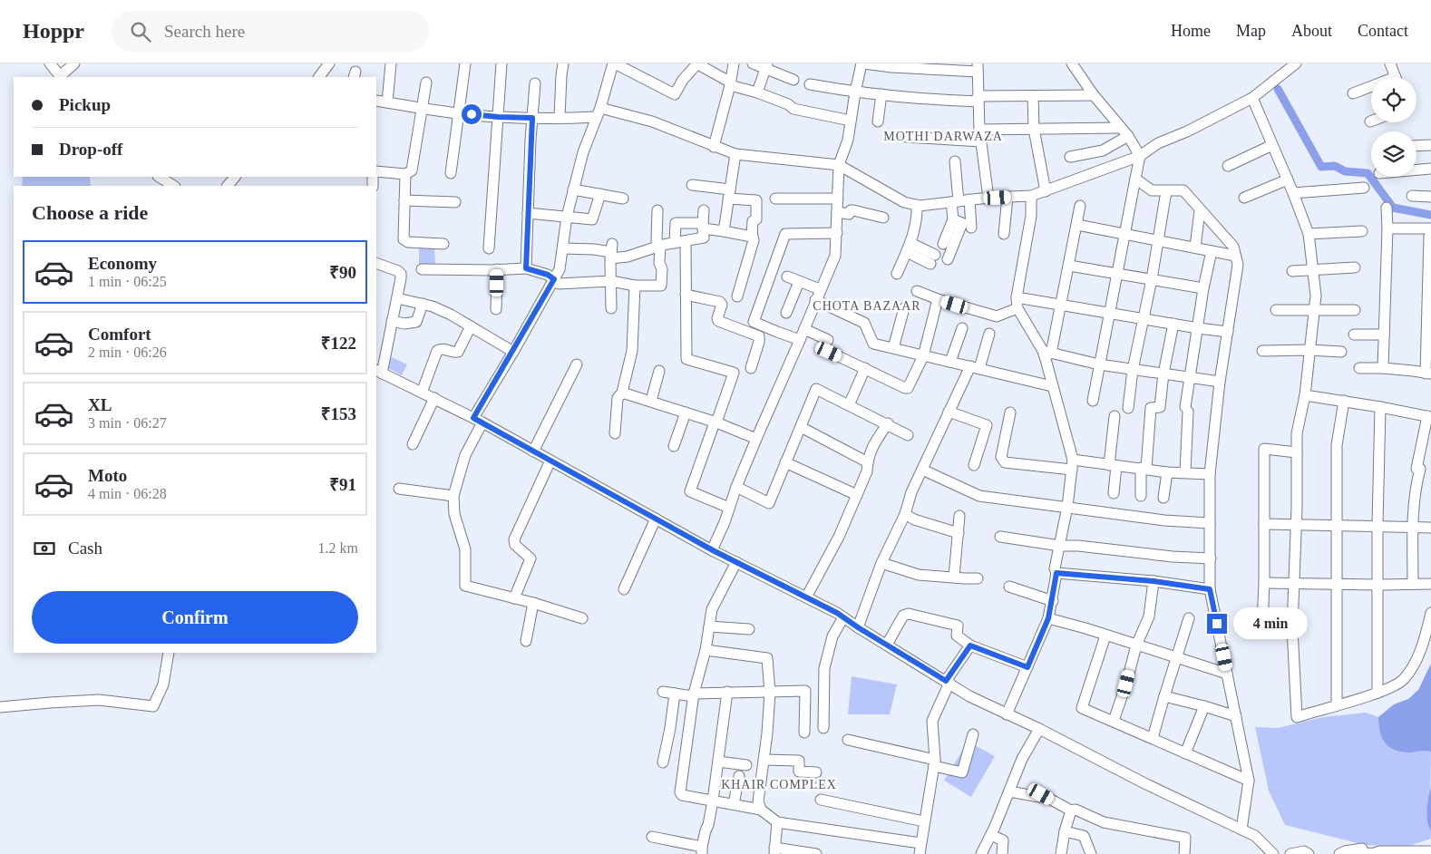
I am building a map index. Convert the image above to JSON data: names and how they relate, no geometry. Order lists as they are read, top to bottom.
{
  "districts": ["MOTHI DARWAZA", "CHOTA BAZAAR", "KHAIR COMPLEX"],
  "page": {
    "header": "Hoppr",
    "search": "Search here",
    "nav": [
      "Home",
      "Map",
      "About",
      "Contact"
    ],
    "banner": ["Pickup", "Drop-off"],
    "heading": "Choose a ride",
    "list": [
      {
        "name": "Economy",
        "note": "1 min · 06:25",
        "value": "₹90"
      },
      {
        "name": "Comfort",
        "note": "2 min · 06:26",
        "value": "₹122"
      },
      {
        "name": "XL",
        "note": "3 min · 06:27",
        "value": "₹153"
      },
      {
        "name": "Moto",
        "note": "4 min · 06:28",
        "value": "₹91"
      }
    ],
    "pay": ["Cash", "1.2 km"],
    "buttons": "Confirm",
    "bubble": "4 min"
  }
}
